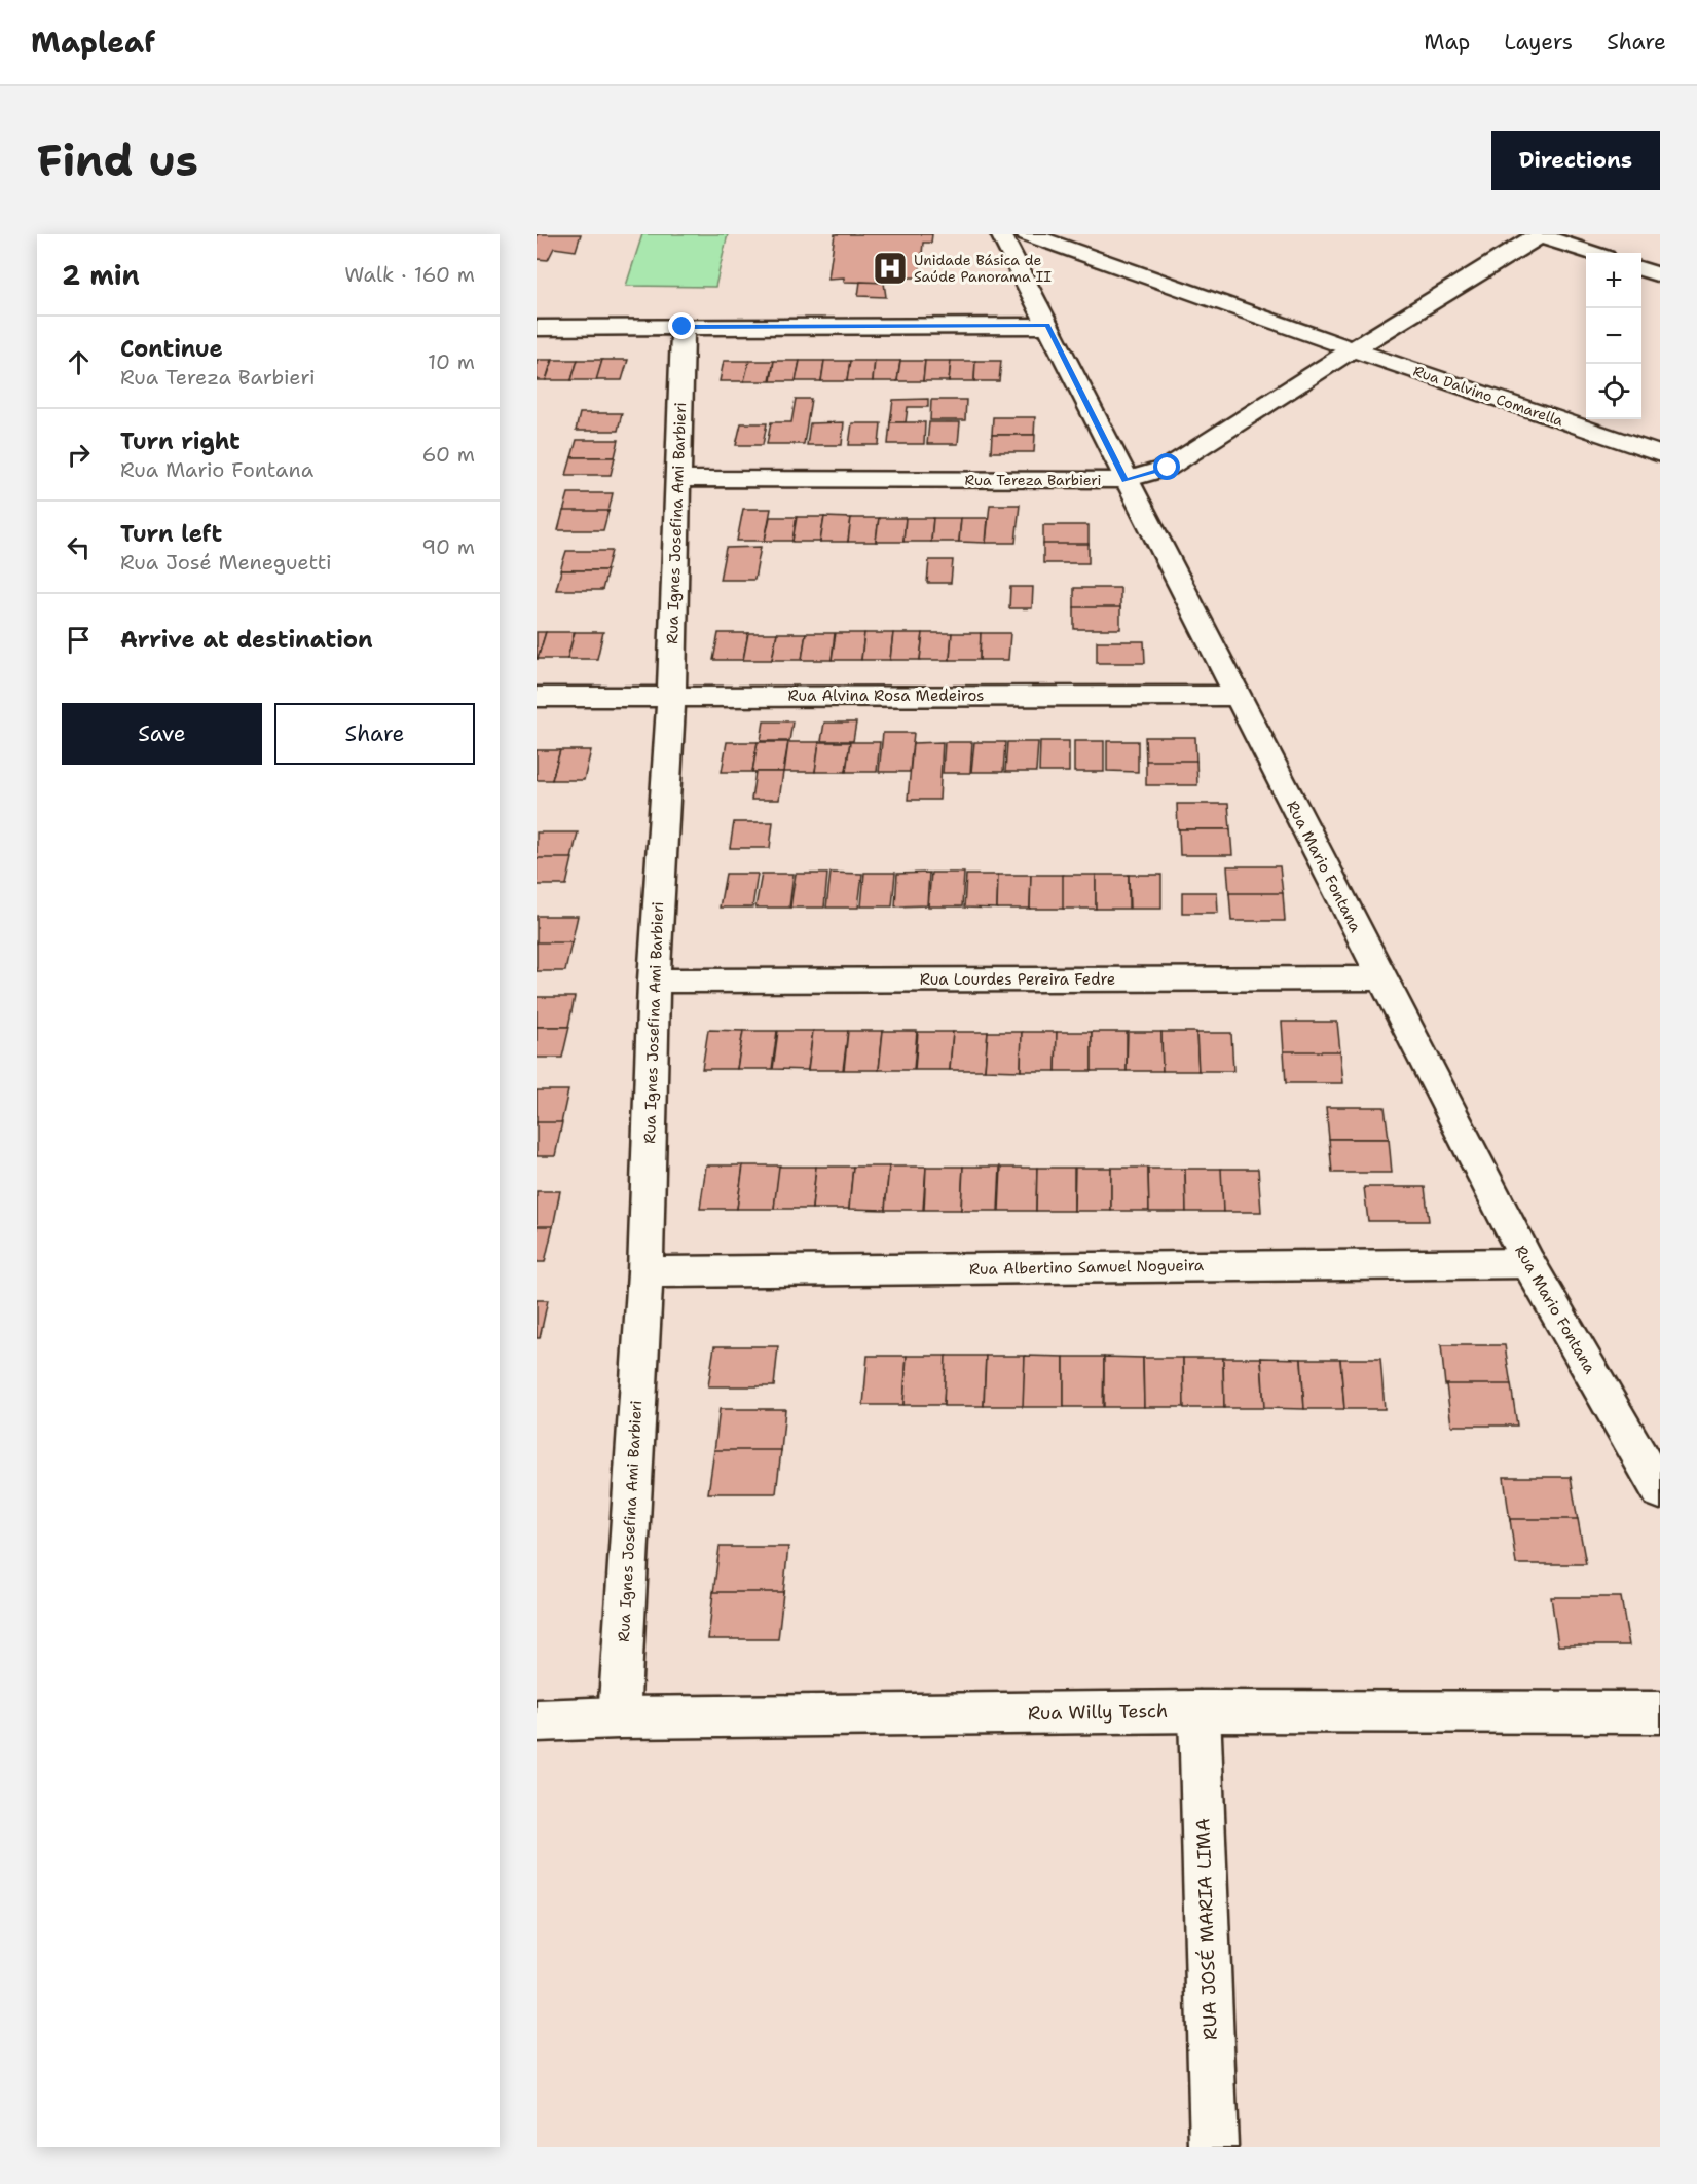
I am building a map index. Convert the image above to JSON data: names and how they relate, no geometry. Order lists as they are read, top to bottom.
{
  "streets": {
    "street": [
      "Rua Dalvino Comarella",
      "Rua Tereza Barbieri",
      "Rua Ignes Josefina Ami Barbieri",
      "Rua Alvina Rosa Medeiros",
      "Rua Mario Fontana",
      "Rua Lourdes Pereira Fedre",
      "Rua Albertino Samuel Nogueira",
      "Rua Willy Tesch",
      "RUA JOSÉ MARIA LIMA"
    ]
  },
  "crossings": [
    ["Rua Dalvino Comarella", "Rua Tereza Barbieri"],
    ["Rua Tereza Barbieri", "Rua Ignes Josefina Ami Barbieri"],
    ["Rua Tereza Barbieri", "Rua Mario Fontana"],
    ["Rua Ignes Josefina Ami Barbieri", "Rua Alvina Rosa Medeiros"],
    ["Rua Ignes Josefina Ami Barbieri", "Rua Lourdes Pereira Fedre"],
    ["Rua Ignes Josefina Ami Barbieri", "Rua Albertino Samuel Nogueira"],
    ["Rua Ignes Josefina Ami Barbieri", "Rua Willy Tesch"],
    ["Rua Alvina Rosa Medeiros", "Rua Mario Fontana"],
    ["Rua Mario Fontana", "Rua Lourdes Pereira Fedre"],
    ["Rua Mario Fontana", "Rua Albertino Samuel Nogueira"],
    ["Rua Willy Tesch", "RUA JOSÉ MARIA LIMA"]
  ],
  "places": {
    "hospital": ["Unidade Básica de Saúde Panorama II"]
  },
  "page": {
    "header": "Mapleaf",
    "nav": ["Map", "Layers", "Share"],
    "buttons": [
      "Directions",
      ["Save", "Share"]
    ],
    "title": "Find us",
    "heading": ["2 min", "Walk · 160 m"],
    "map_buttons": ["+", "−"],
    "list": [
      ["Continue", "Rua Tereza Barbieri", "10 m"],
      ["Turn right", "Rua Mario Fontana", "60 m"],
      ["Turn left", "Rua José Meneguetti", "90 m"],
      "Arrive at destination"
    ]
  }
}
